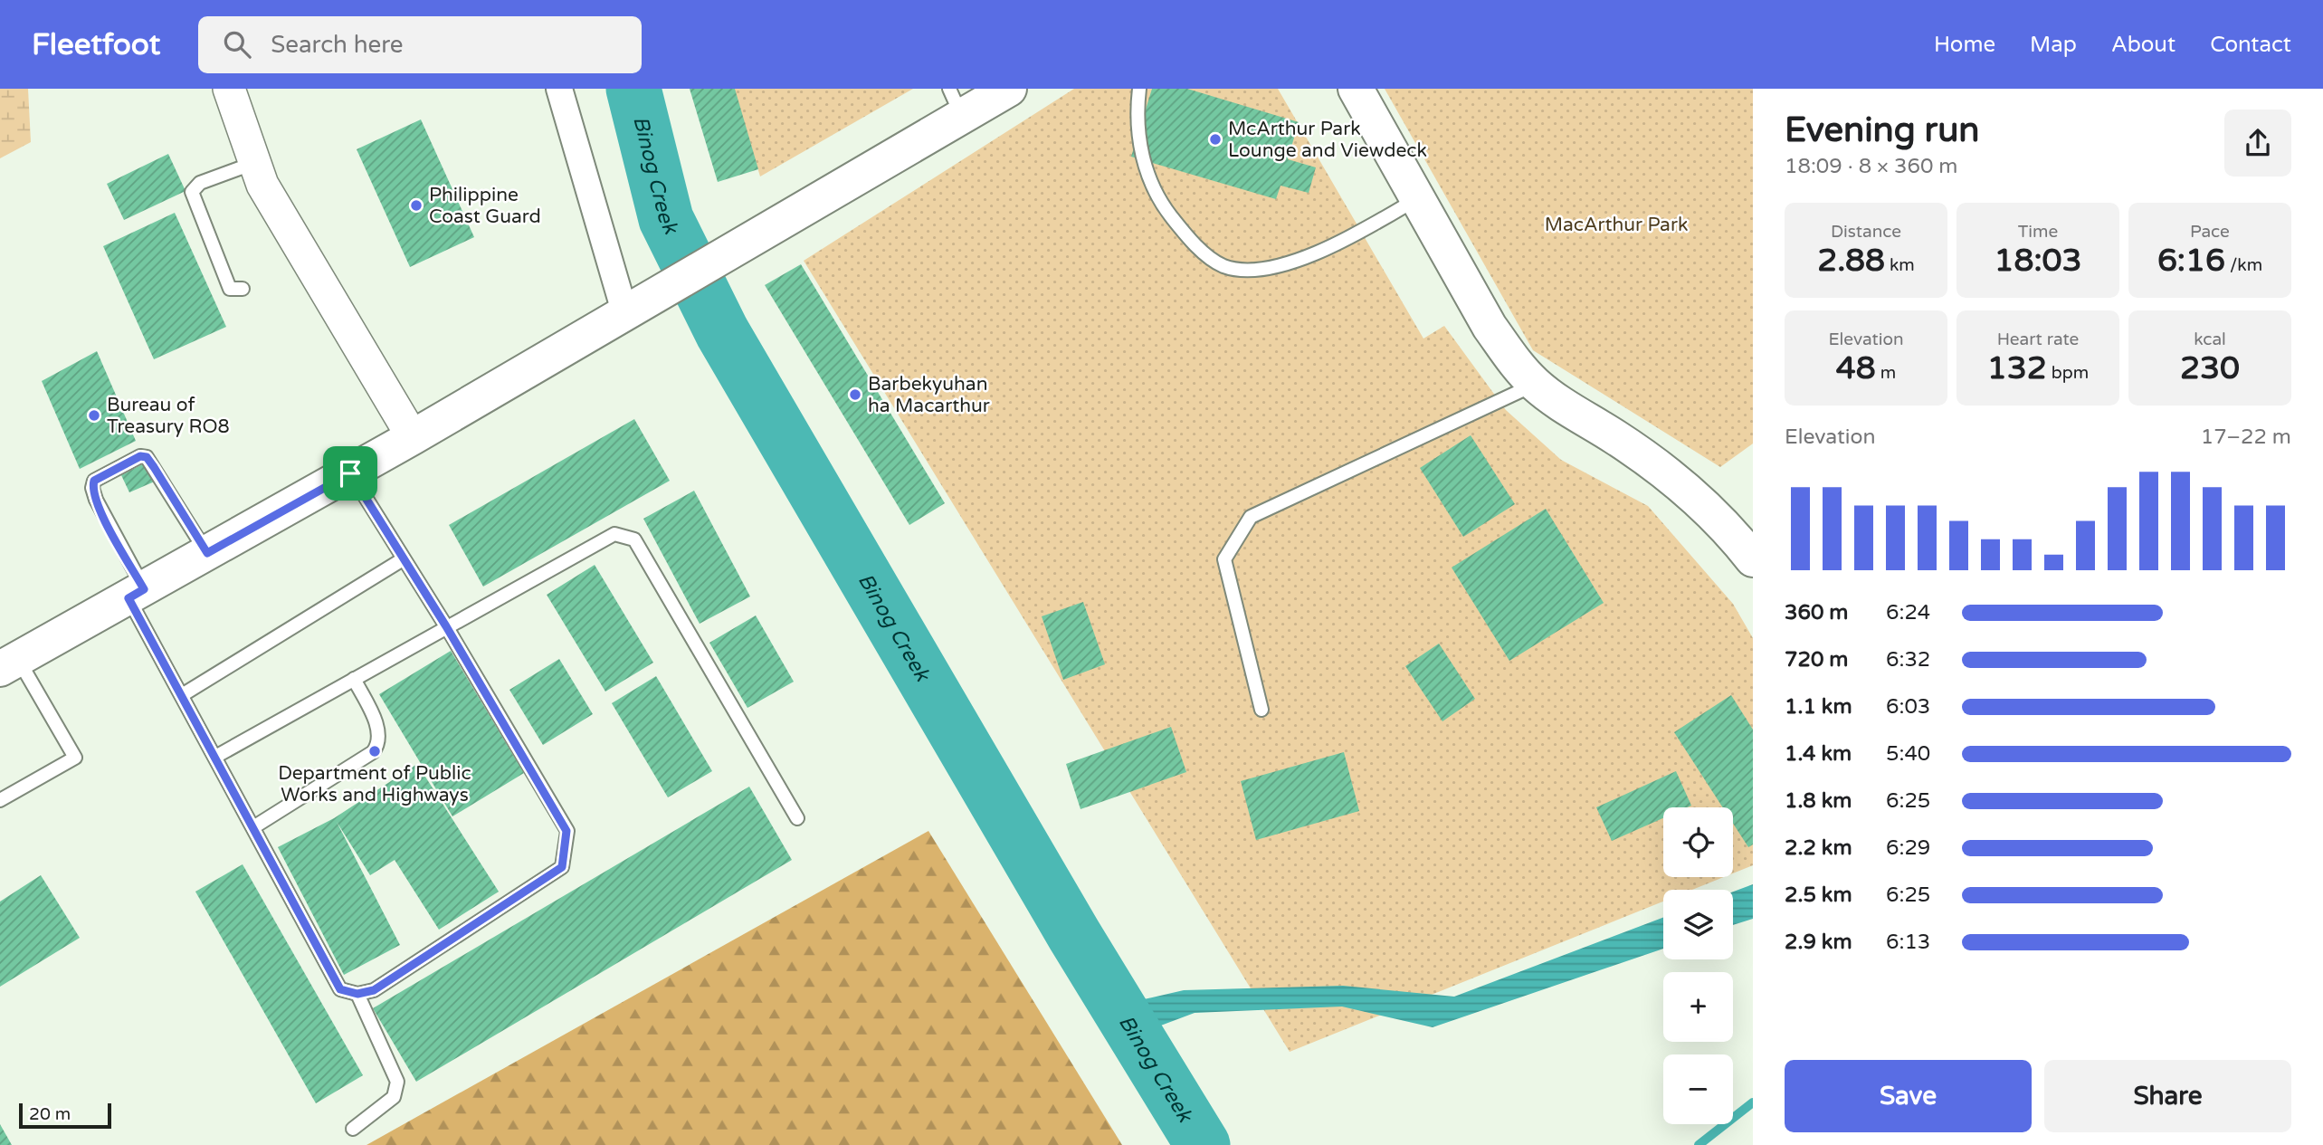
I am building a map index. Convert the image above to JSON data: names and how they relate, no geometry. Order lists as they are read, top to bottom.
{
  "water": ["Binog Creek"],
  "parks": ["MacArthur Park"],
  "places": [
    "McArthur Park Lounge and Viewdeck",
    "Philippine Coast Guard",
    "Barbekyuhan ha Macarthur",
    "Bureau of Treasury RO8",
    "Department of Public Works and Highways"
  ],
  "scale_bar": "20 m",
  "page": {
    "header": "Fleetfoot",
    "search": "Search here",
    "nav": [
      "Home",
      "Map",
      "About",
      "Contact"
    ],
    "heading": ["Evening run", "18:09 · 8 × 360 m"],
    "stats": [
      ["Distance", "2.88 km"],
      ["Time", "18:03"],
      ["Pace", "6:16 /km"],
      ["Elevation", "48 m"],
      ["Heart rate", "132 bpm"],
      ["kcal", "230"]
    ],
    "chart": ["Elevation", "17–22 m"],
    "list": [
      {
        "name": "360 m",
        "note": "6:24"
      },
      {
        "name": "720 m",
        "note": "6:32"
      },
      {
        "name": "1.1 km",
        "note": "6:03"
      },
      {
        "name": "1.4 km",
        "note": "5:40"
      },
      {
        "name": "1.8 km",
        "note": "6:25"
      },
      {
        "name": "2.2 km",
        "note": "6:29"
      },
      {
        "name": "2.5 km",
        "note": "6:25"
      },
      {
        "name": "2.9 km",
        "note": "6:13"
      }
    ],
    "map_buttons": ["+", "−"],
    "buttons": ["Save", "Share"],
    "scale": "20 m"
  }
}
